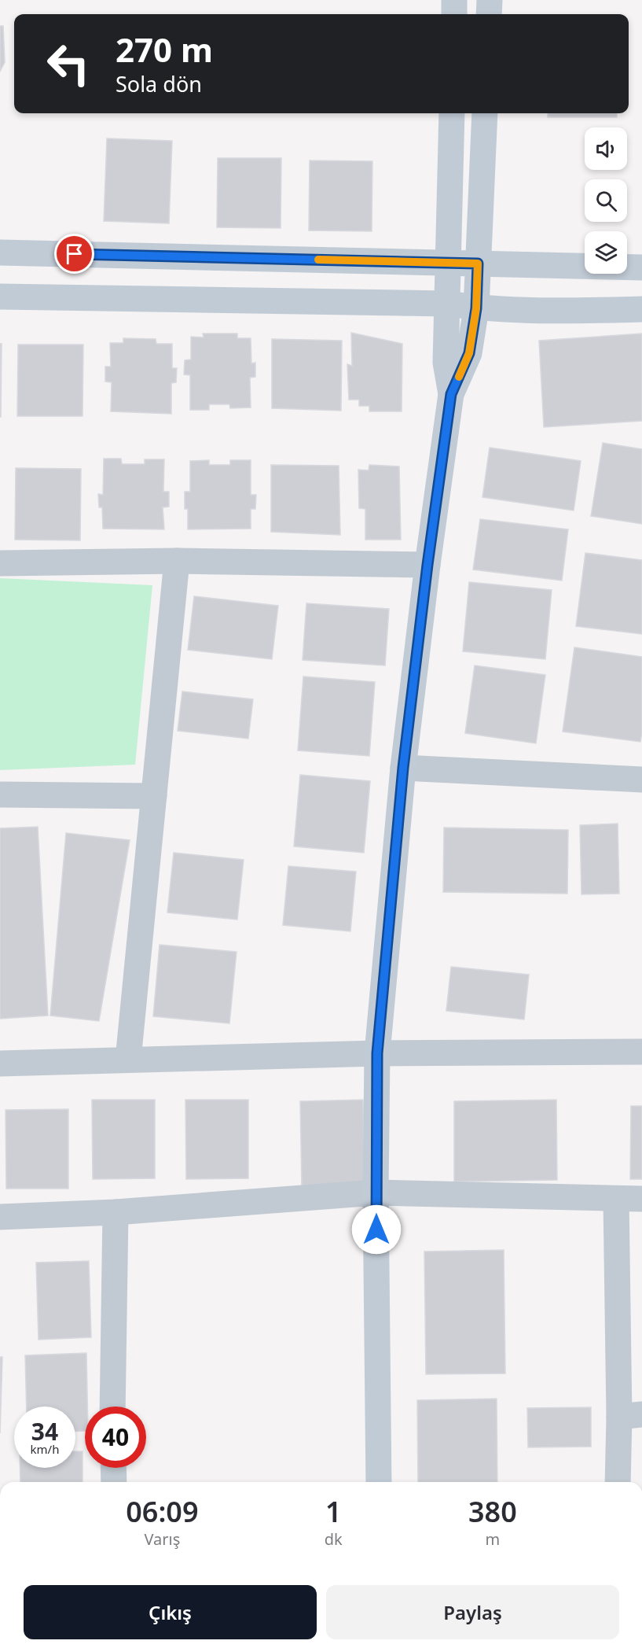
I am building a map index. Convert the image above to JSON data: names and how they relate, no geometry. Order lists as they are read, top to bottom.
{
  "page": {
    "turn": ["270 m", "Sola dön"],
    "speed": "34 km/h",
    "limit": "40",
    "eta": [
      "06:09",
      "Varış",
      "1",
      "dk",
      "380",
      "m"
    ],
    "buttons": ["Çıkış", "Paylaş"]
  }
}
